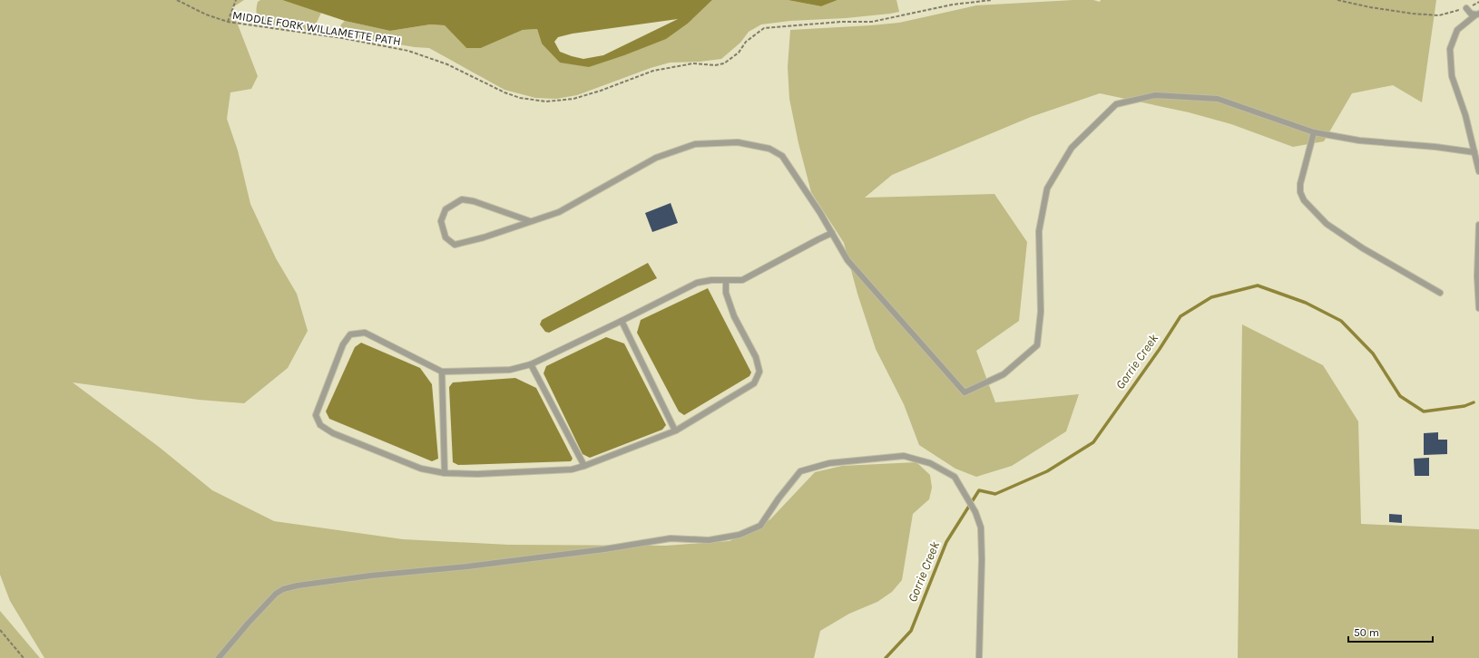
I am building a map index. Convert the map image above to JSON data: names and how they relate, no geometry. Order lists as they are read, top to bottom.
{
  "streets": {
    "path": ["MIDDLE FORK WILLAMETTE PATH"]
  },
  "water": ["Gorrie Creek"],
  "scale_bar": "50 m"
}
